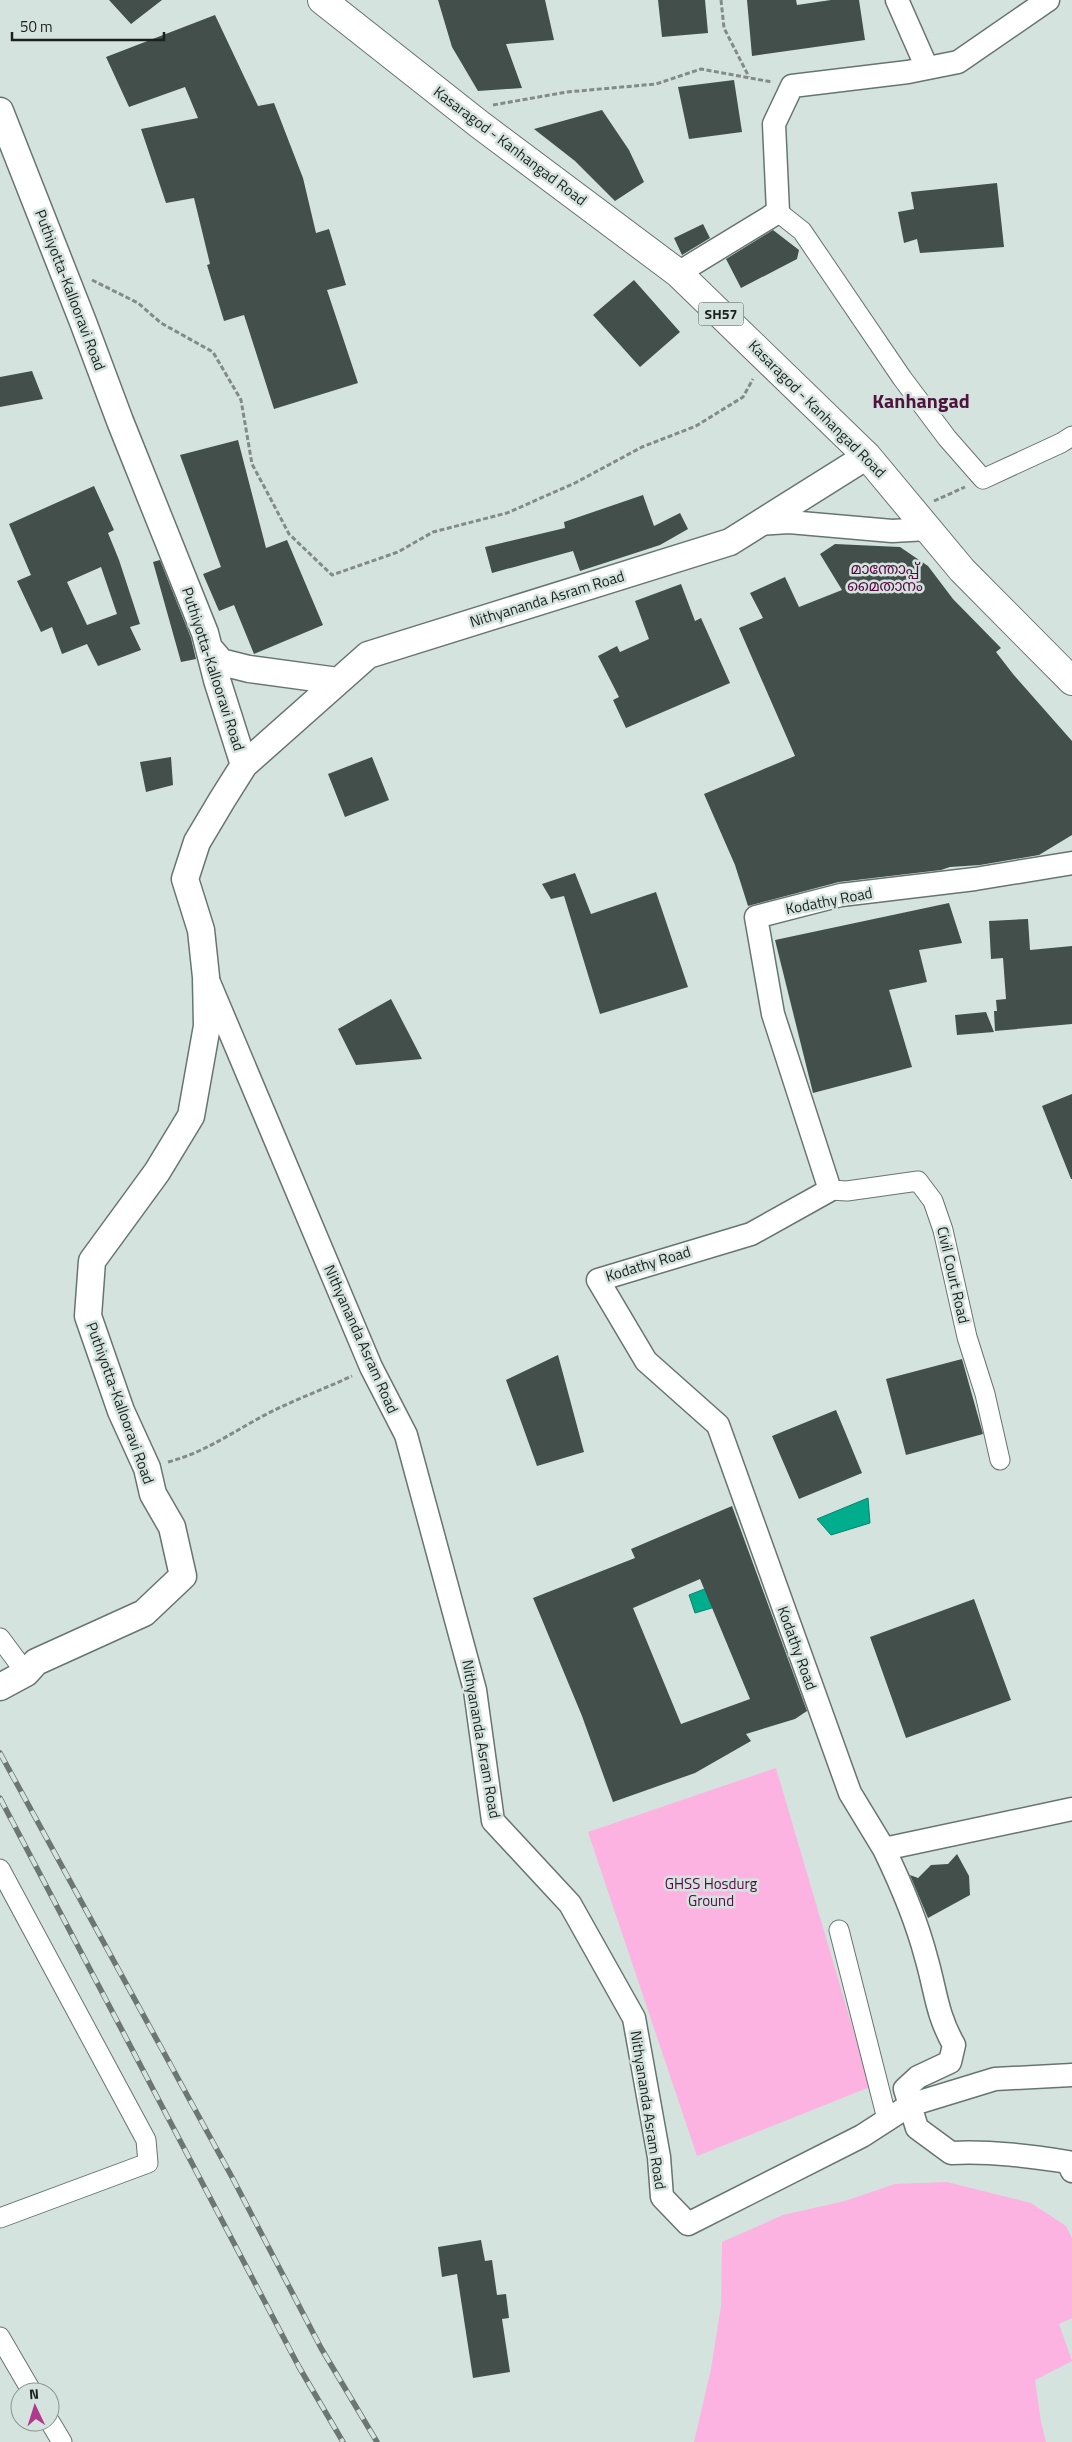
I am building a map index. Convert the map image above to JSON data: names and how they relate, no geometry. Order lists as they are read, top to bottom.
{
  "streets": {
    "main road": [
      "Kasaragod - Kanhangad Road",
      "Puthiyotta-Kallooravi Road",
      "SH57",
      "Nithyananda Asram Road"
    ],
    "street": ["Kodathy Road", "Civil Court Road"]
  },
  "crossings": [
    ["Kasaragod - Kanhangad Road", "Nithyananda Asram Road"],
    ["Puthiyotta-Kallooravi Road", "Nithyananda Asram Road"],
    ["Kodathy Road", "Civil Court Road"]
  ],
  "districts": ["Kanhangad"],
  "parks": ["മാന്തോപ്പ് മൈതാനം", "GHSS Hosdurg Ground"],
  "scale_bar": "50 m",
  "north": "top"
}
